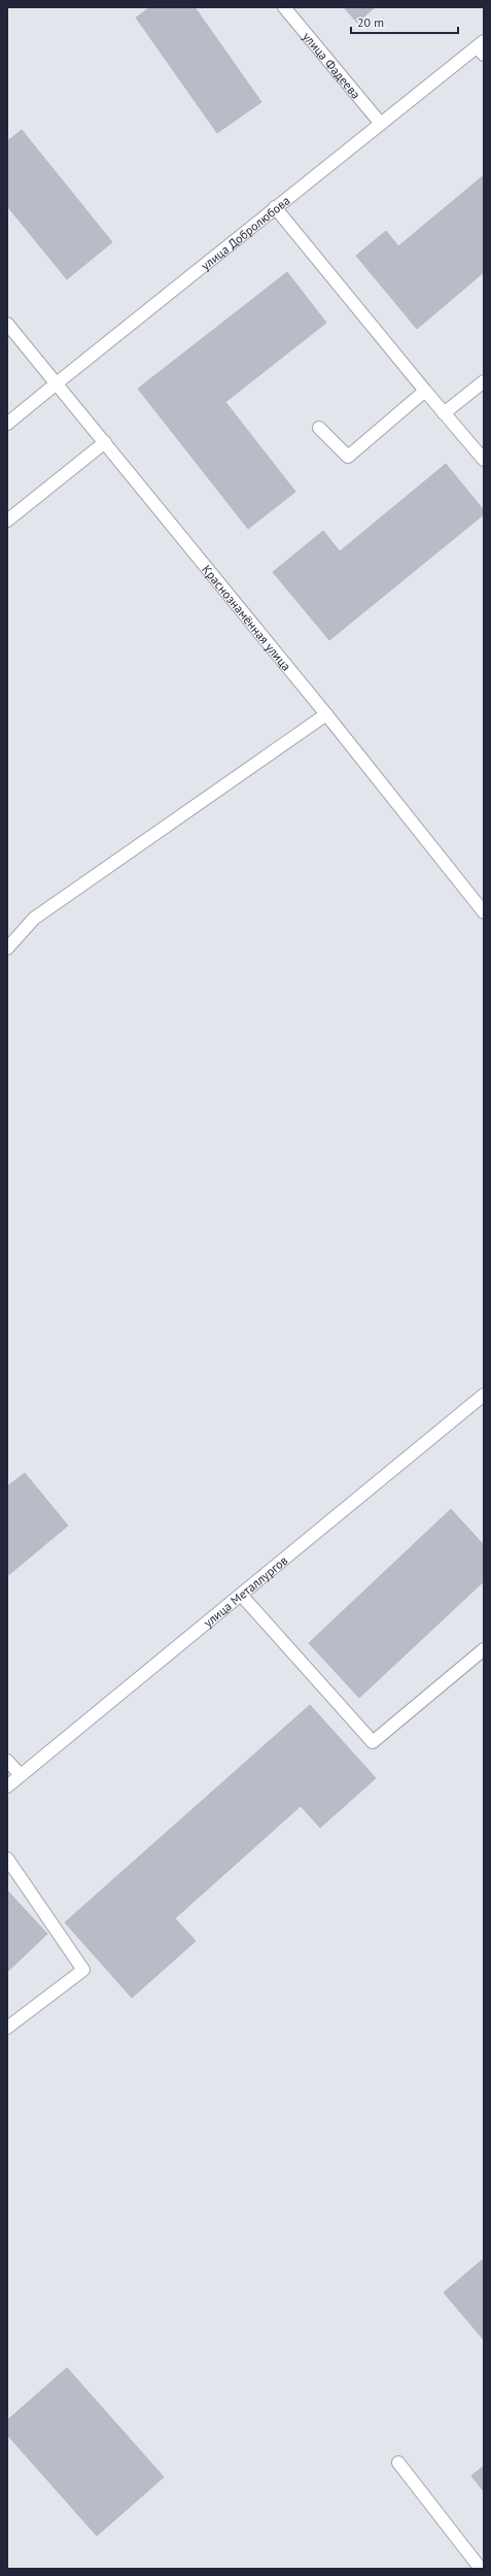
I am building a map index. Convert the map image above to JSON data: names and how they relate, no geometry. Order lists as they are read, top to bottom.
{
  "streets": {
    "street": [
      "улица Фадеева",
      "улица Добролюбова",
      "Краснознамённая улица",
      "улица Металлургов"
    ]
  },
  "crossings": [
    ["улица Фадеева", "улица Добролюбова"],
    ["улица Добролюбова", "Краснознамённая улица"]
  ],
  "scale_bar": "20 m"
}
